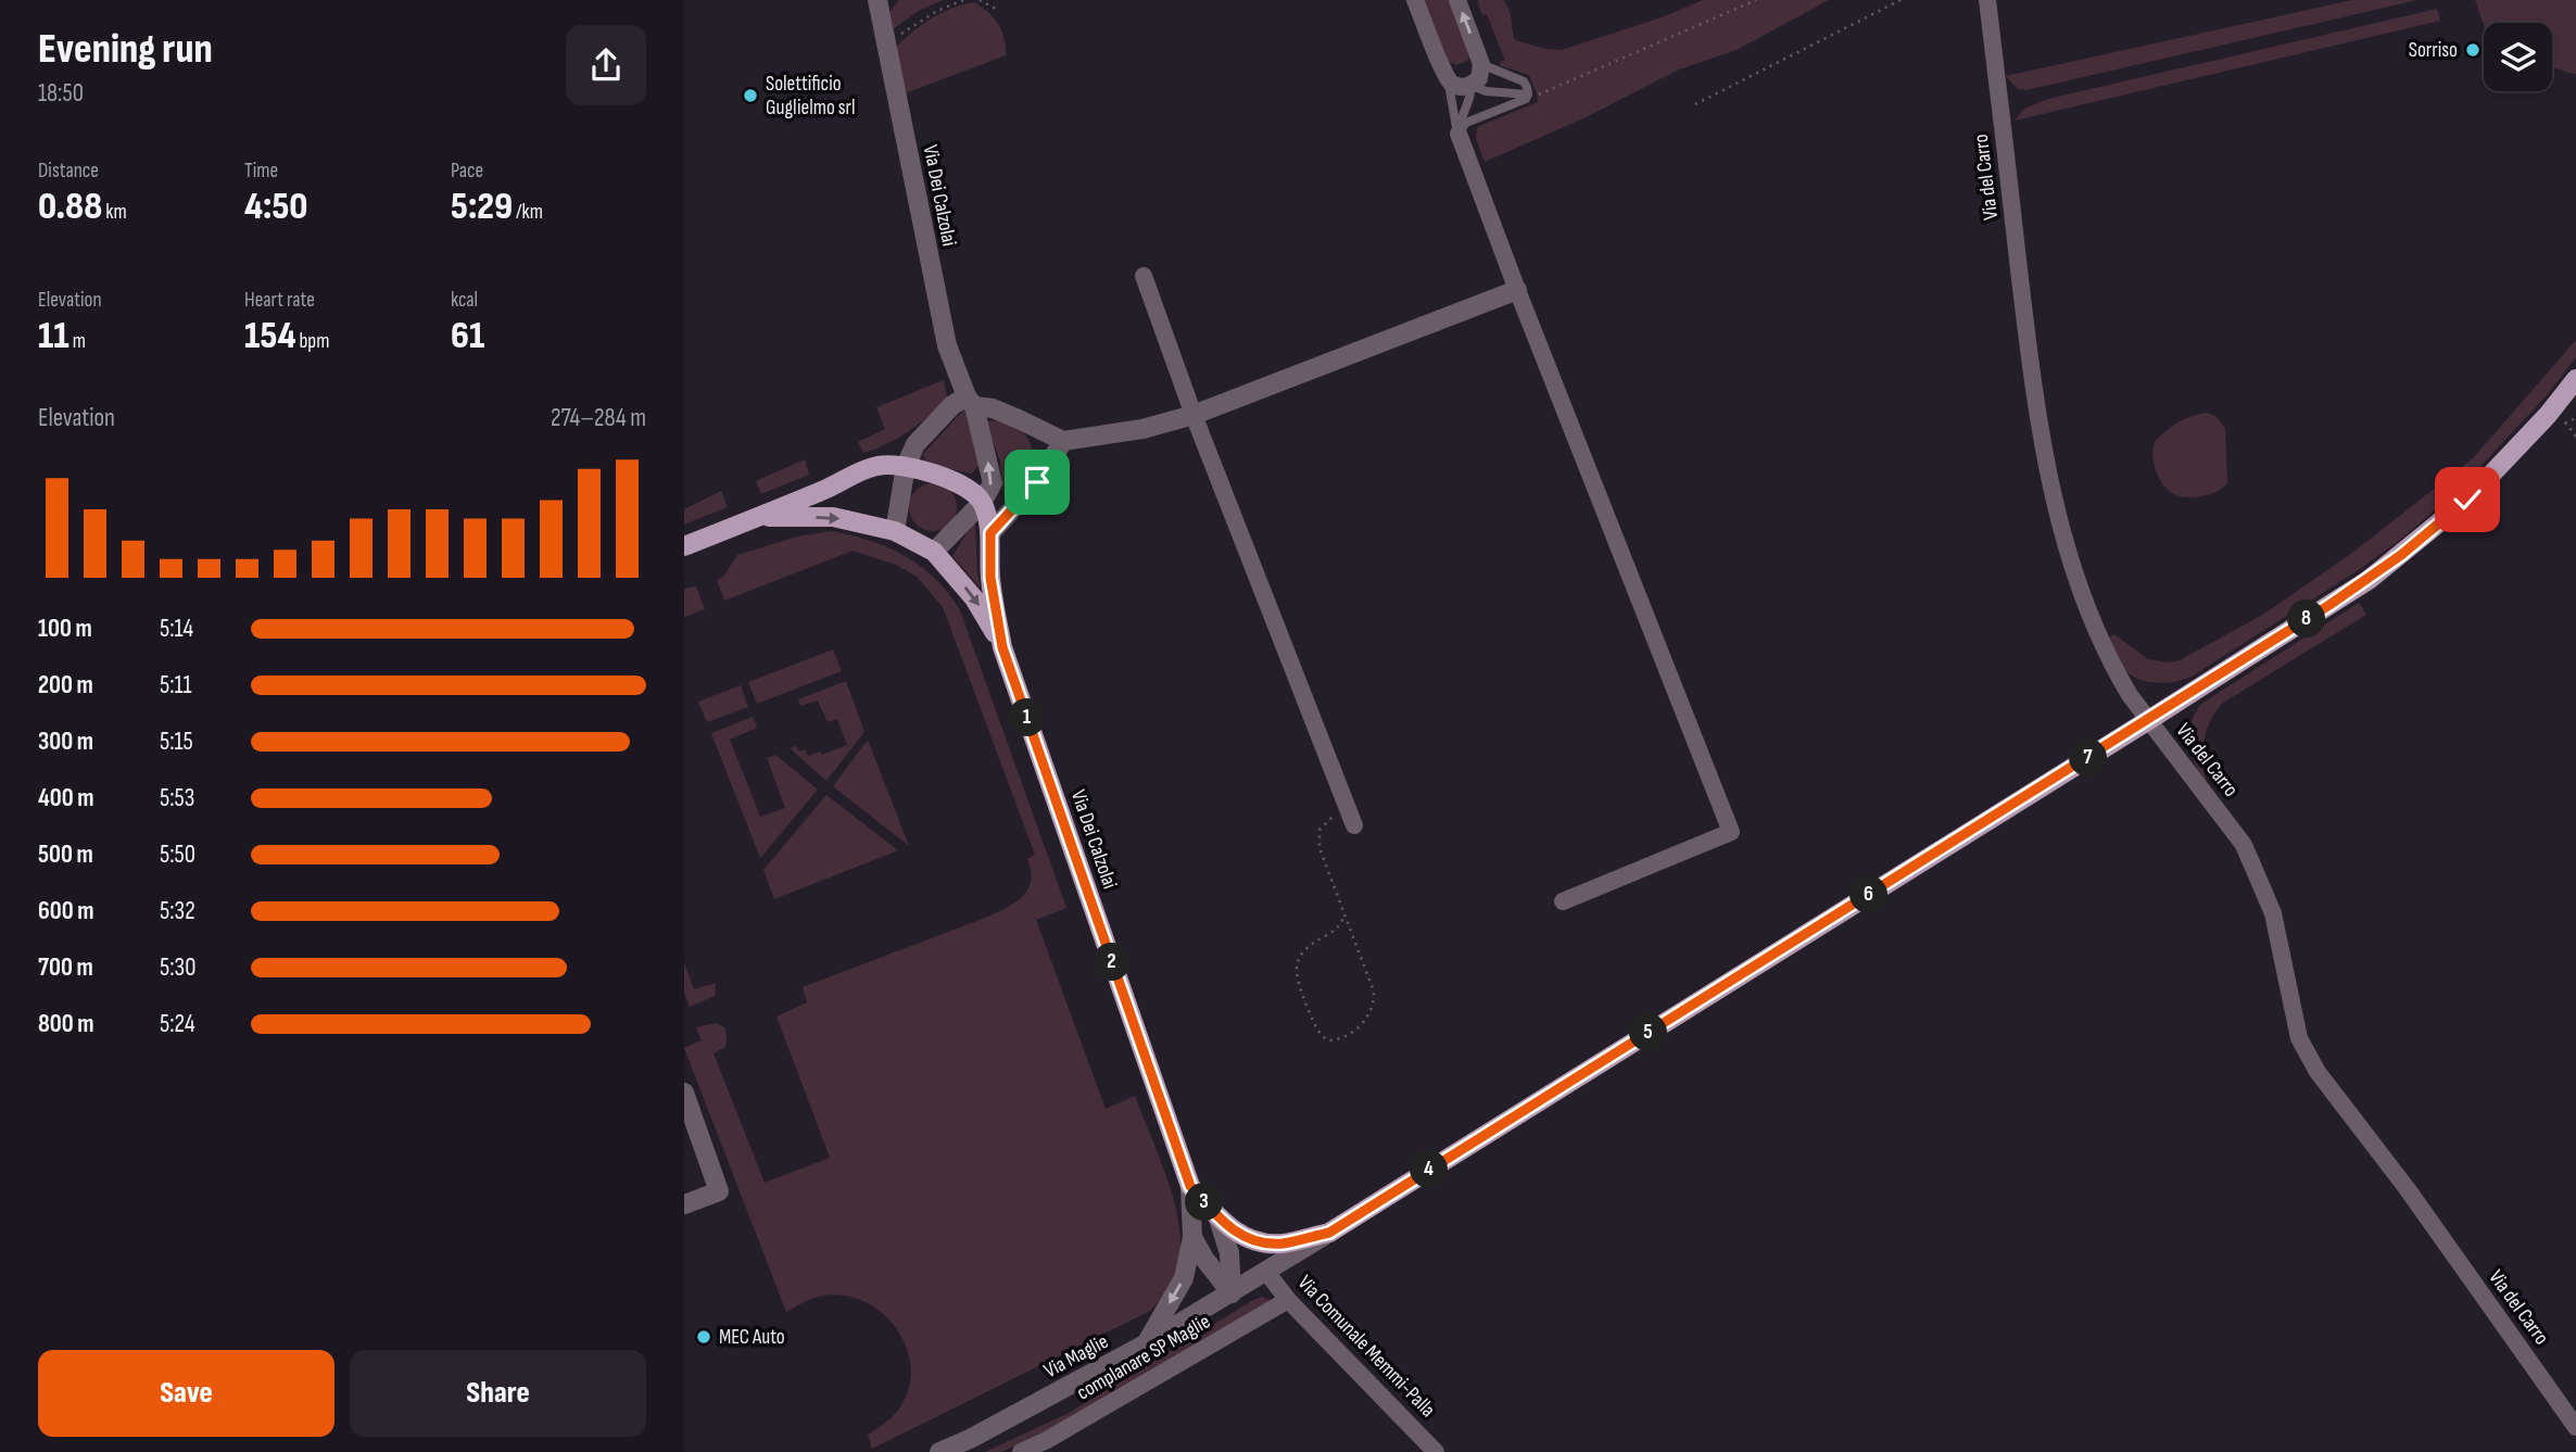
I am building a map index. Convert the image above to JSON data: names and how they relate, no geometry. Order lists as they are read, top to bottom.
{
  "streets": {
    "main road": ["Via Dei Calzolai"],
    "street": [
      "Via del Carro",
      "Via Comunale Memmi-Palla",
      "Via Maglie",
      "complanare SP Maglie"
    ]
  },
  "crossings": [
    ["Via Comunale Memmi-Palla", "Via Maglie"],
    ["Via Comunale Memmi-Palla", "complanare SP Maglie"]
  ],
  "places": ["Sorriso", "Solettificio Guglielmo srl", "MEC Auto"],
  "page": {
    "heading": ["Evening run", "18:50"],
    "stats": [
      ["Distance", "0.88 km"],
      ["Time", "4:50"],
      ["Pace", "5:29 /km"],
      ["Elevation", "11 m"],
      ["Heart rate", "154 bpm"],
      ["kcal", "61"]
    ],
    "chart": ["Elevation", "274–284 m"],
    "pins": [
      "8",
      "1",
      "7",
      "6",
      "2",
      "5",
      "4",
      "3"
    ],
    "list": [
      {
        "name": "100 m",
        "note": "5:14"
      },
      {
        "name": "200 m",
        "note": "5:11"
      },
      {
        "name": "300 m",
        "note": "5:15"
      },
      {
        "name": "400 m",
        "note": "5:53"
      },
      {
        "name": "500 m",
        "note": "5:50"
      },
      {
        "name": "600 m",
        "note": "5:32"
      },
      {
        "name": "700 m",
        "note": "5:30"
      },
      {
        "name": "800 m",
        "note": "5:24"
      }
    ],
    "buttons": ["Save", "Share"]
  }
}
